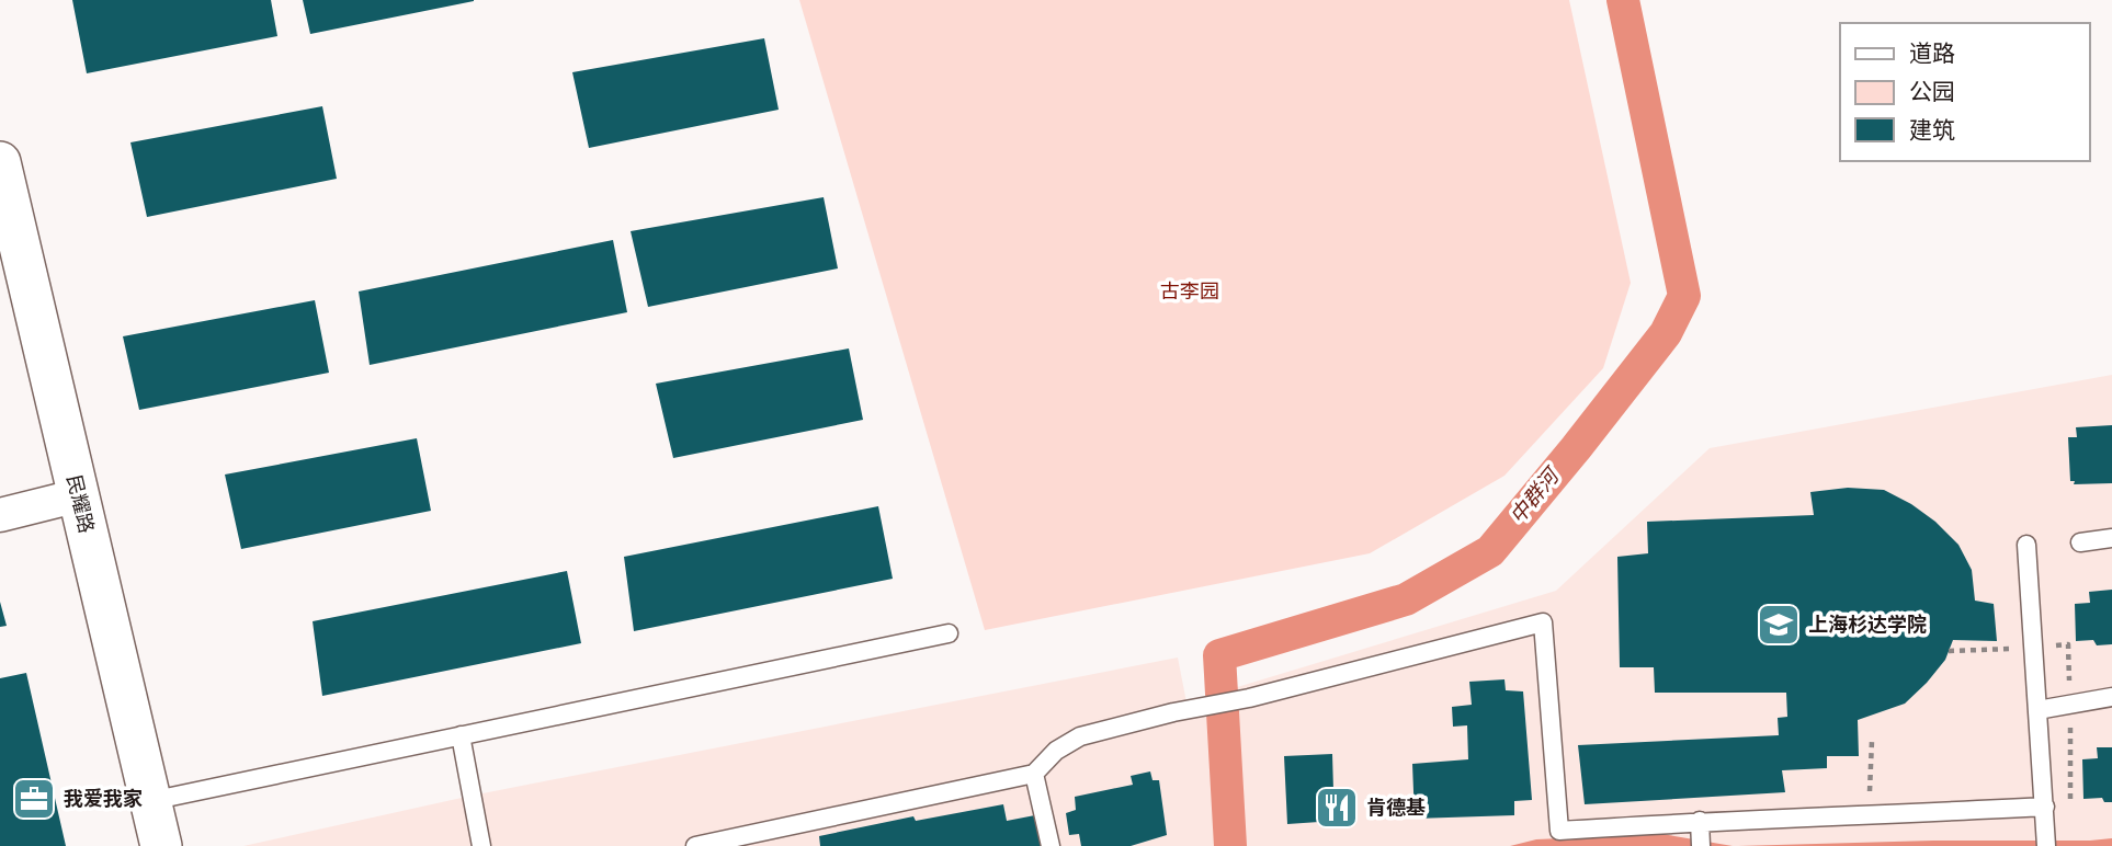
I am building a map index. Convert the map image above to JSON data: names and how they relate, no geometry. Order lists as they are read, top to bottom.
{
  "streets": {
    "street": ["民耀路"]
  },
  "water": ["中群河"],
  "parks": ["古李园"],
  "places": {
    "school or university": ["上海杉达学院"],
    "office": ["我爱我家"],
    "restaurant": ["肯德基"]
  },
  "legend": ["道路", "公园", "建筑"]
}
